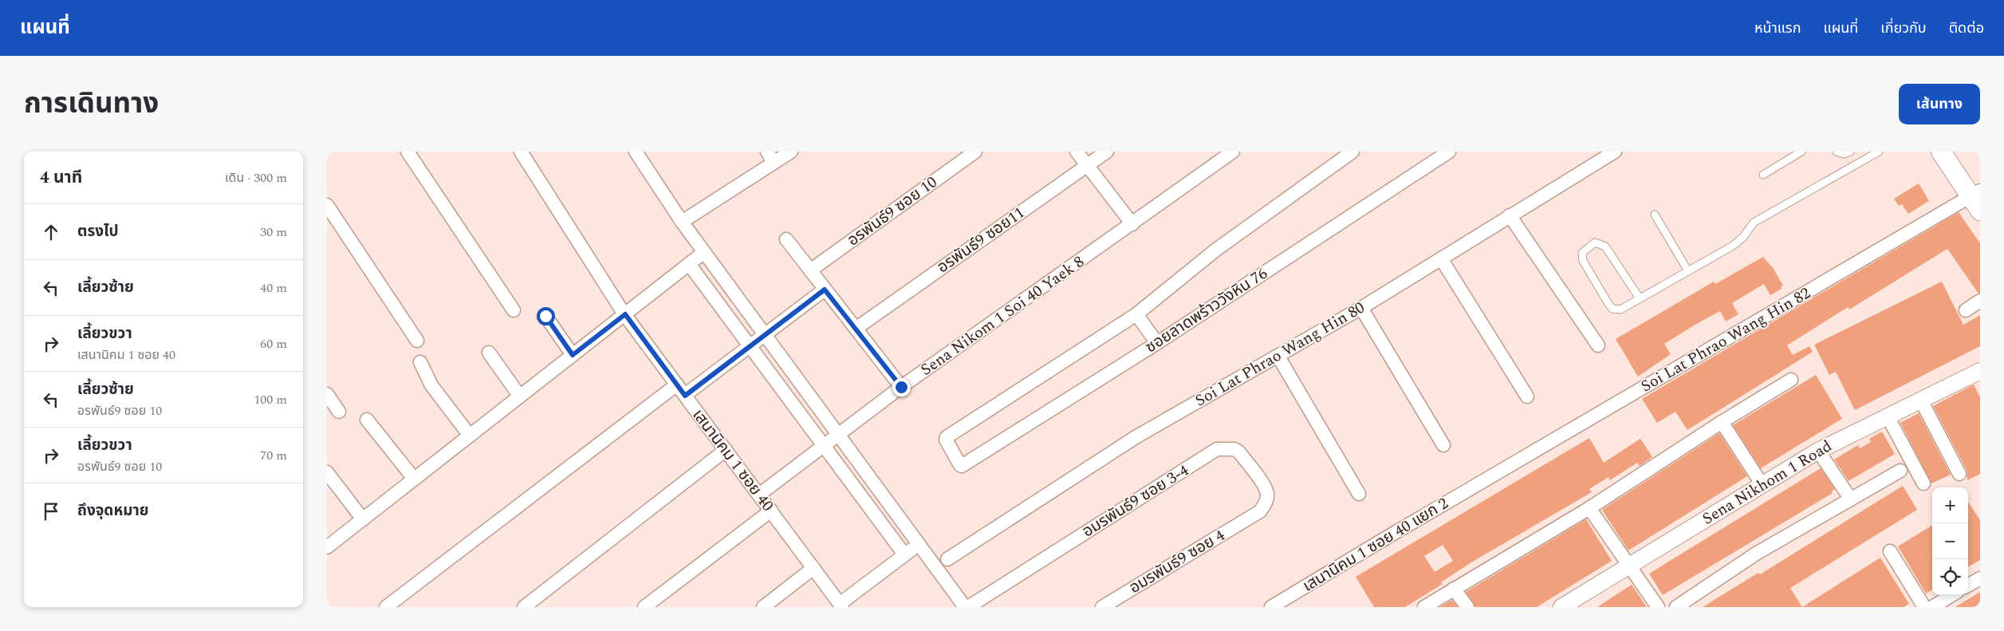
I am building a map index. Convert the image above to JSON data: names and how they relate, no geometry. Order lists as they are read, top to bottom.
{
  "streets": {
    "street": [
      "อรพันธ์9 ซอย 10",
      "อรพันธ์9 ซอย11",
      "ซอยลาดพร้าววังหิน 76",
      "Sena Nikom 1 Soi 40 Yaek 8",
      "Soi Lat Phrao Wang Hin 82",
      "Soi Lat Phrao Wang Hin 80",
      "เสนานิคม 1 ซอย 40",
      "Sena Nikhom 1 Road",
      "อมรพันธ์9 ซอย 3-4",
      "เสนานิคม 1 ซอย 40 แยก 2",
      "อมรพันธ์9 ซอย 4"
    ]
  },
  "crossings": [
    ["Sena Nikom 1 Soi 40 Yaek 8", "เสนานิคม 1 ซอย 40"],
    ["Soi Lat Phrao Wang Hin 82", "เสนานิคม 1 ซอย 40 แยก 2"],
    ["อมรพันธ์9 ซอย 3-4", "อมรพันธ์9 ซอย 4"]
  ],
  "page": {
    "header": "แผนที่",
    "nav": [
      "หน้าแรก",
      "แผนที่",
      "เกี่ยวกับ",
      "ติดต่อ"
    ],
    "title": "การเดินทาง",
    "buttons": "เส้นทาง",
    "heading": ["4 นาที", "เดิน · 300 m"],
    "list": [
      ["ตรงไป", "30 m"],
      ["เลี้ยวซ้าย", "40 m"],
      ["เลี้ยวขวา", "เสนานิคม 1 ซอย 40", "60 m"],
      ["เลี้ยวซ้าย", "อรพันธ์9 ซอย 10", "100 m"],
      ["เลี้ยวขวา", "อรพันธ์9 ซอย 10", "70 m"],
      "ถึงจุดหมาย"
    ],
    "map_buttons": ["+", "−"]
  }
}
